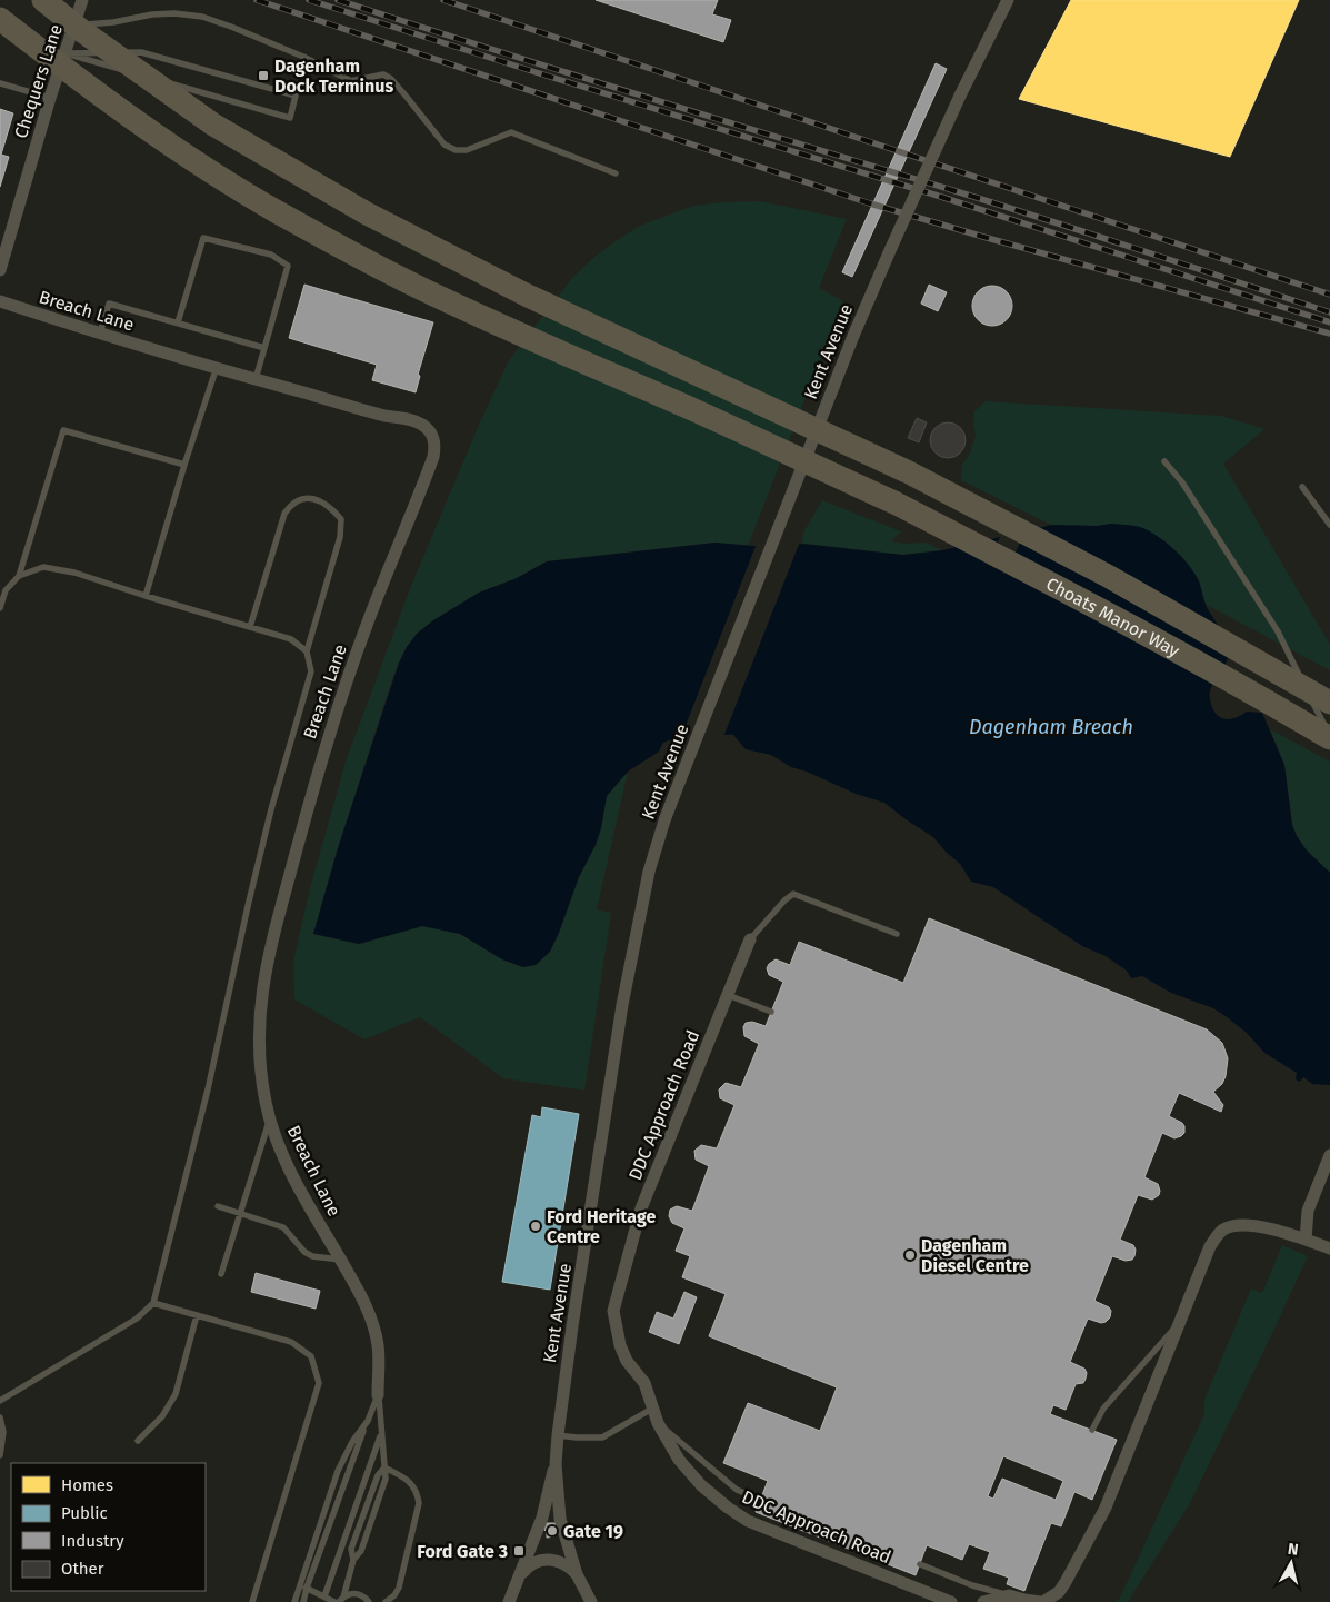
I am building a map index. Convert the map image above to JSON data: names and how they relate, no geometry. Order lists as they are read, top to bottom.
{
  "streets": {
    "highway": ["Choats Manor Way"],
    "street": [
      "Chequers Lane",
      "Breach Lane",
      "Kent Avenue",
      "DDC Approach Road"
    ]
  },
  "water": ["Dagenham Breach"],
  "places": {
    "transit": ["Dagenham Dock Terminus", "Ford Gate 3"],
    "other": ["Ford Heritage Centre", "Dagenham Diesel Centre", "Gate 19"]
  },
  "legend": [
    "Homes",
    "Public",
    "Industry",
    "Other"
  ],
  "north": "top"
}
